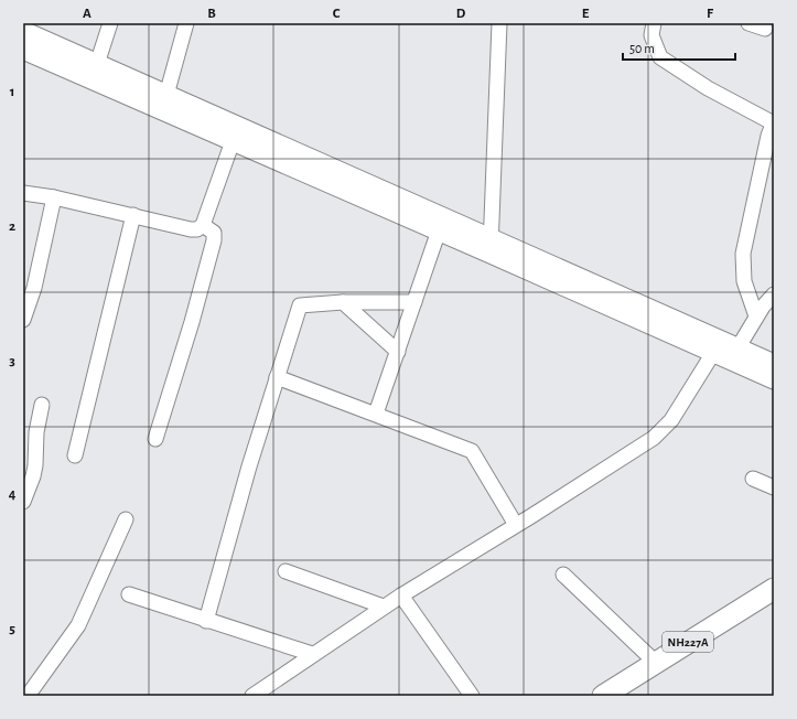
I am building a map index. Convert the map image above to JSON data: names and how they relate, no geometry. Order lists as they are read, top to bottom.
{
  "streets": {
    "highway": ["NH227A"]
  },
  "scale_bar": "50 m",
  "grid": {
    "columns": [
      "A",
      "B",
      "C",
      "D",
      "E",
      "F"
    ],
    "rows": [
      "1",
      "2",
      "3",
      "4",
      "5"
    ]
  }
}
